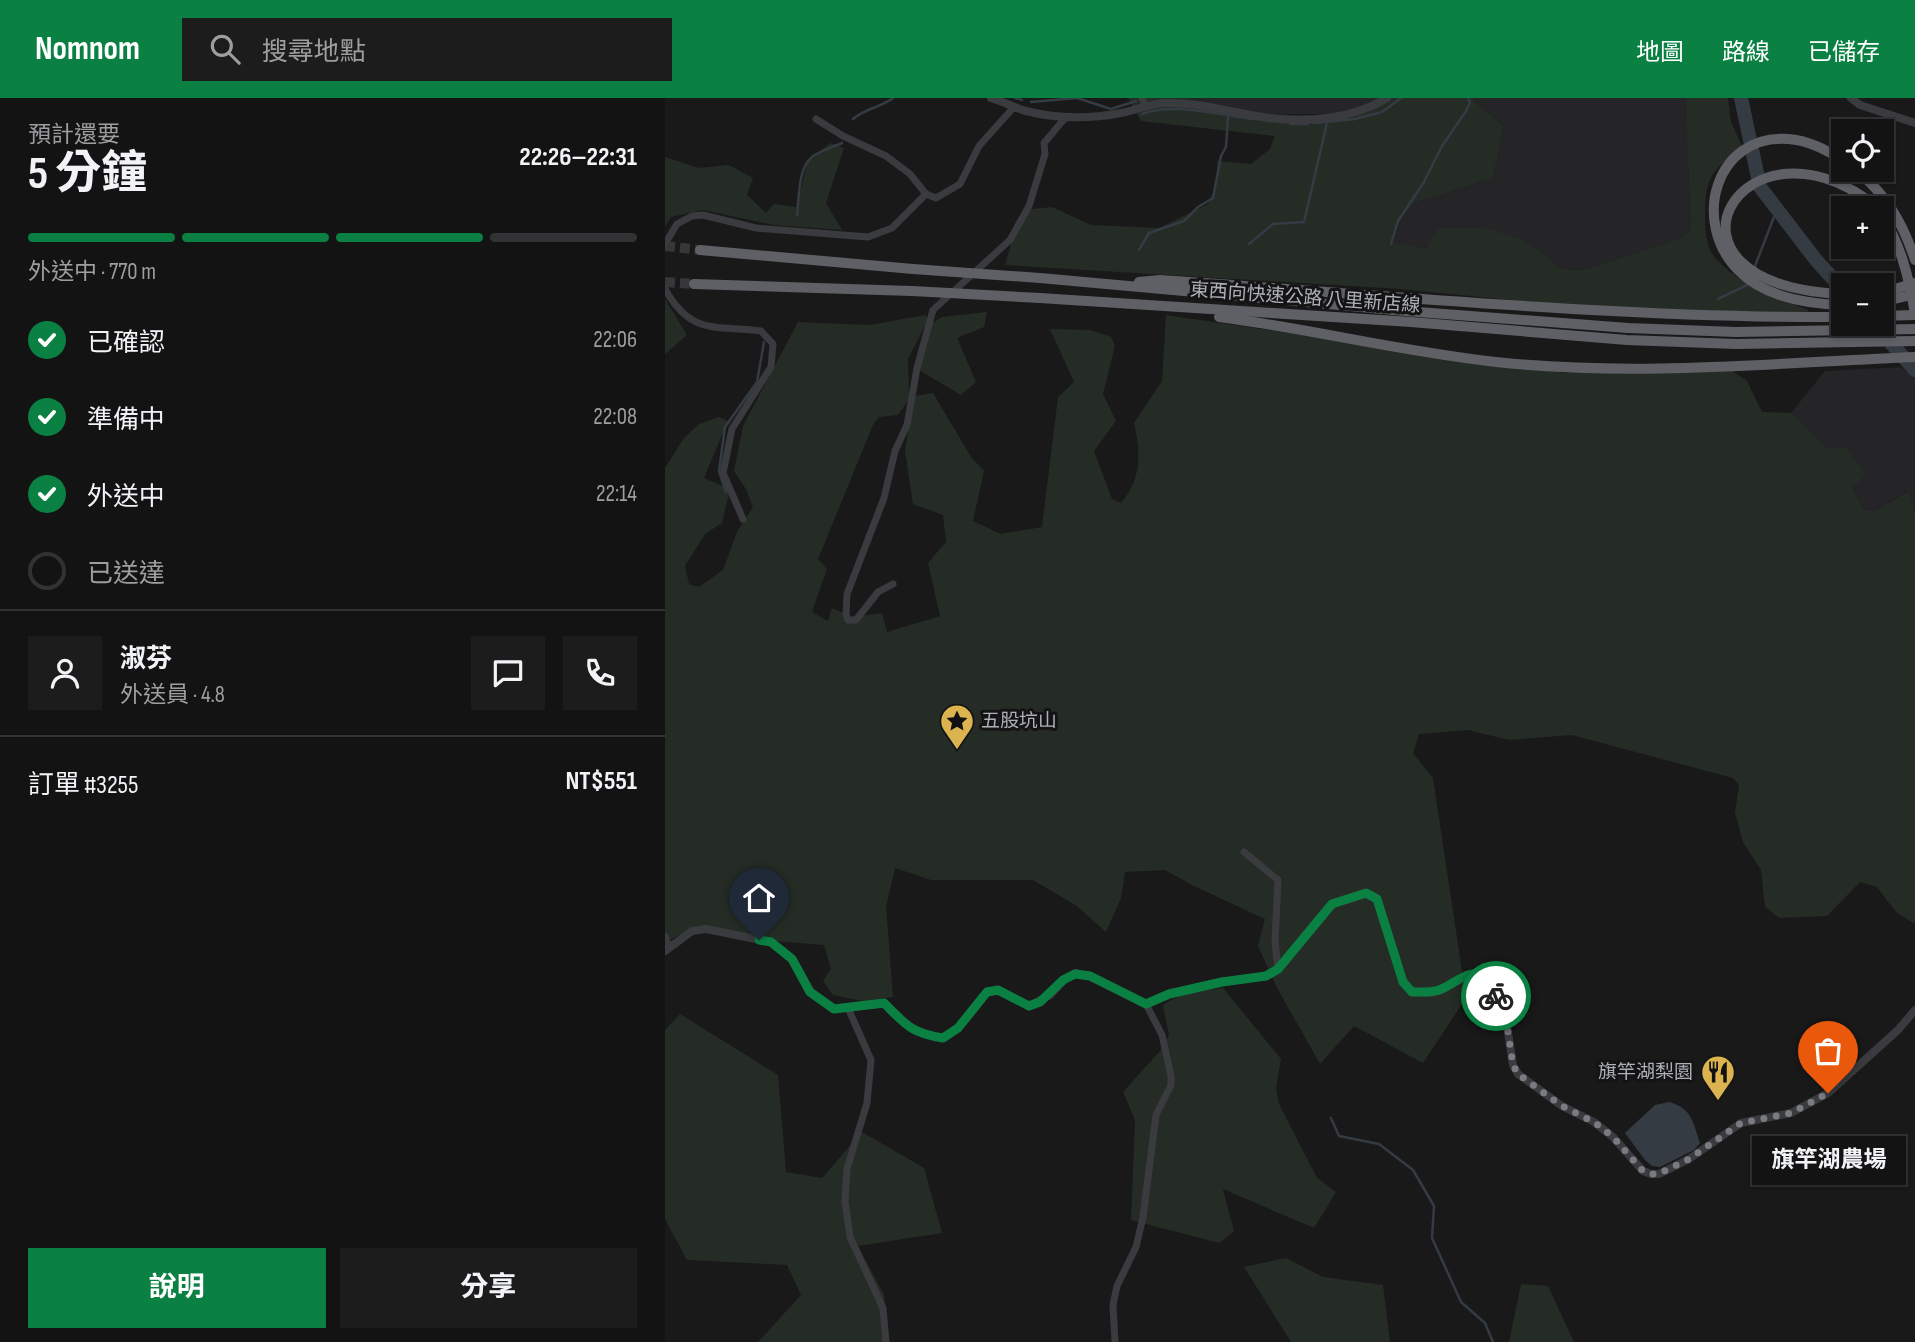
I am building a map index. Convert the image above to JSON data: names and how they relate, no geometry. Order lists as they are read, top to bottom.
{
  "streets": {
    "highway": ["東西向快速公路 八里新店線"]
  },
  "places": {
    "place": ["五股坑山"],
    "other": ["旗竿湖農場"],
    "restaurant": ["旗竿湖梨園"]
  },
  "page": {
    "header": "Nomnom",
    "search": "搜尋地點",
    "nav": ["地圖", "路線", "已儲存"],
    "heading": ["5 分鐘", "預計還要", "22:26–22:31"],
    "panel": [
      "淑芬",
      "外送員 · 4.8",
      "訂單 #3255",
      "NT$551"
    ],
    "map_buttons": ["+", "−"],
    "bar": "外送中 · 770 m",
    "list": [
      ["已確認", "22:06"],
      ["準備中", "22:08"],
      ["外送中", "22:14"],
      "已送達"
    ],
    "bubble": "旗竿湖農場",
    "buttons": ["說明", "分享"]
  }
}
